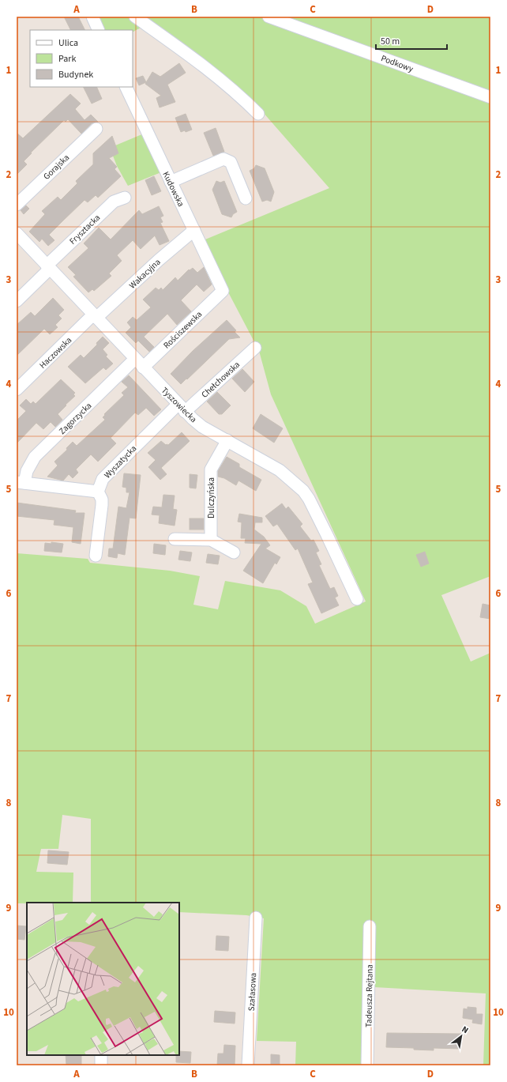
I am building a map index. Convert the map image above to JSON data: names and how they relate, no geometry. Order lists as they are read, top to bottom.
{
  "streets": {
    "street": [
      "Podkowy",
      "Gorajska",
      "Kudowska",
      "Frysztacka",
      "Wakacyjna",
      "Rościszewska",
      "Haczowska",
      "Chełchowska",
      "Tyszowiecka",
      "Zagorzycka",
      "Wyszatycka",
      "Dulczyńska",
      "Szałasowa",
      "Tadeusza Rejtana"
    ]
  },
  "crossings": [
    ["Kudowska", "Wakacyjna"],
    ["Kudowska", "Rościszewska"],
    ["Frysztacka", "Tyszowiecka"],
    ["Wakacyjna", "Haczowska"],
    ["Wakacyjna", "Tyszowiecka"],
    ["Rościszewska", "Tyszowiecka"],
    ["Rościszewska", "Zagorzycka"],
    ["Haczowska", "Tyszowiecka"],
    ["Chełchowska", "Tyszowiecka"],
    ["Chełchowska", "Wyszatycka"],
    ["Tyszowiecka", "Zagorzycka"],
    ["Tyszowiecka", "Wyszatycka"],
    ["Tyszowiecka", "Dulczyńska"]
  ],
  "legend": ["Ulica", "Park", "Budynek"],
  "scale_bar": "50 m",
  "north": "top right",
  "grid": {
    "columns": [
      "A",
      "B",
      "C",
      "D"
    ],
    "rows": [
      "1",
      "2",
      "3",
      "4",
      "5",
      "6",
      "7",
      "8",
      "9",
      "10"
    ]
  }
}
